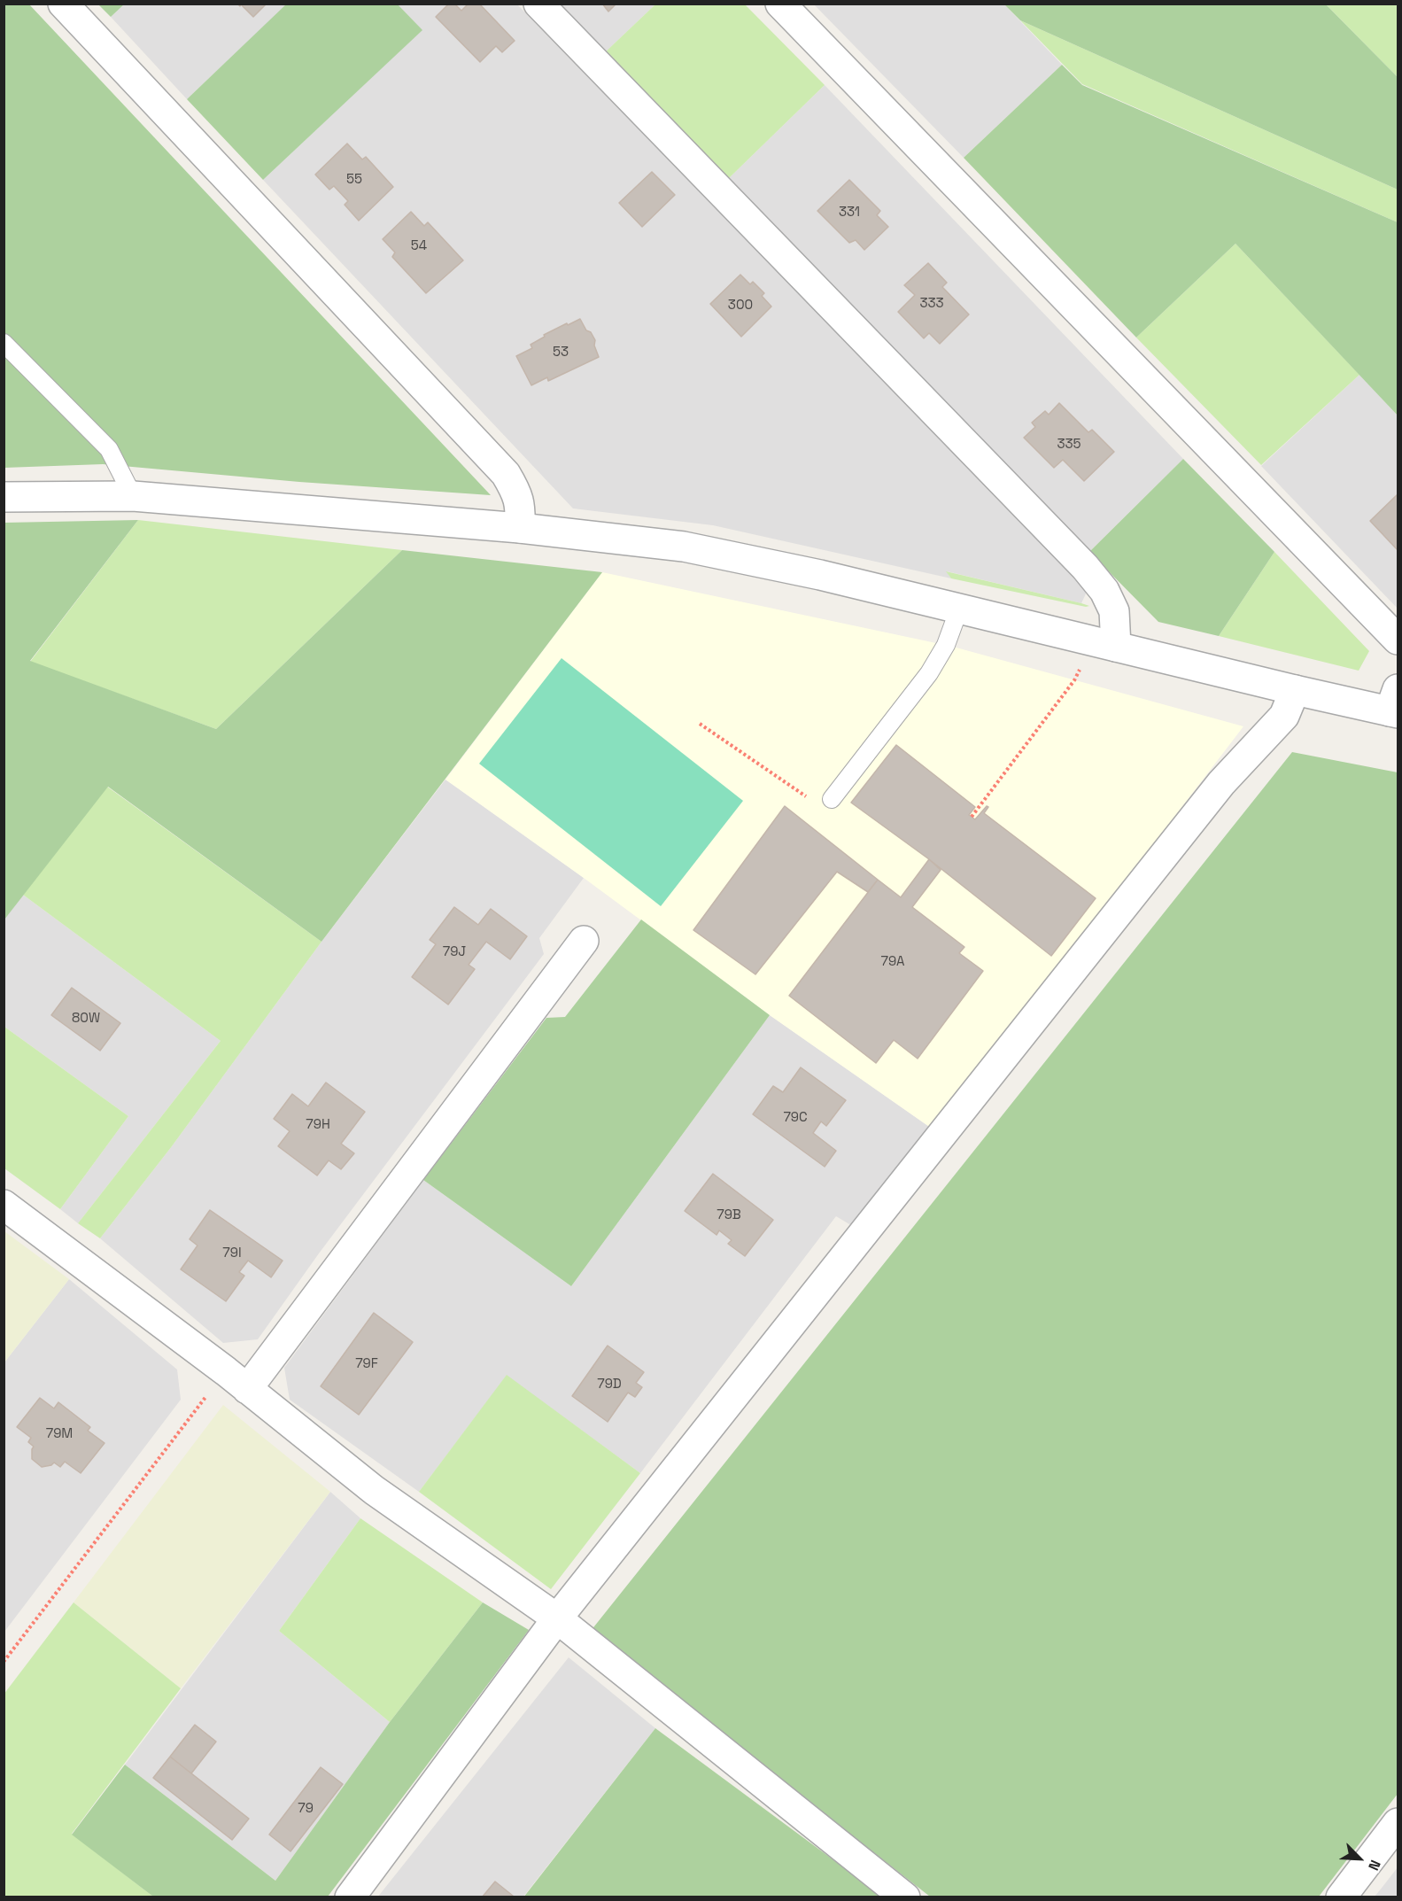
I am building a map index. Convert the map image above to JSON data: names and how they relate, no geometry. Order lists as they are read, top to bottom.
{
  "house_numbers": [
    "55",
    "331",
    "54",
    "333",
    "300",
    "53",
    "335",
    "79J",
    "79A",
    "80W",
    "79C",
    "79H",
    "79B",
    "79I",
    "79F",
    "79D",
    "79M",
    "79"
  ],
  "north": "bottom right"
}
